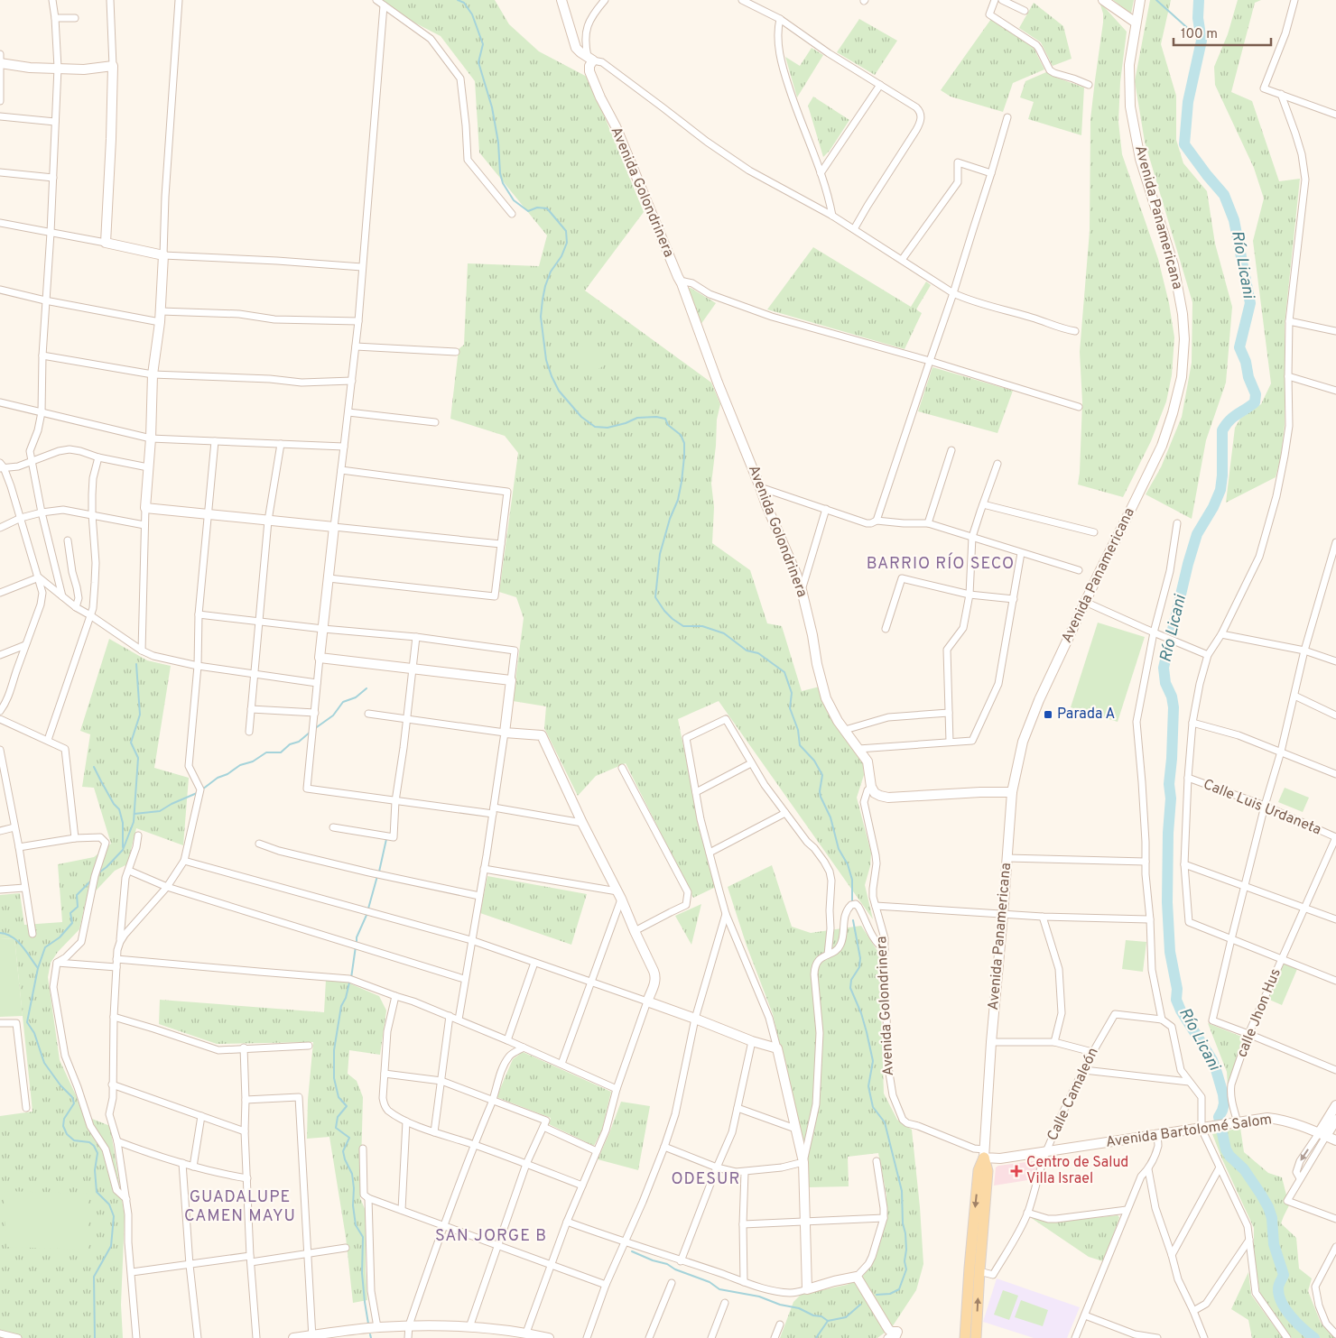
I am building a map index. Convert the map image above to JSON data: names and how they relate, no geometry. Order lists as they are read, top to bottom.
{
  "streets": {
    "main road": ["Avenida Panamericana"],
    "street": [
      "Avenida Golondrinera",
      "Calle Luis Urdaneta",
      "calle Jhon Hus",
      "Calle Camaleón",
      "Avenida Bartolomé Salom"
    ]
  },
  "crossings": [
    ["Avenida Golondrinera", "Avenida Panamericana"],
    ["Avenida Golondrinera", "Avenida Bartolomé Salom"],
    ["Avenida Panamericana", "Calle Camaleón"],
    ["Avenida Panamericana", "Avenida Bartolomé Salom"],
    ["Calle Luis Urdaneta", "calle Jhon Hus"],
    ["calle Jhon Hus", "Avenida Bartolomé Salom"],
    ["Calle Camaleón", "Avenida Bartolomé Salom"]
  ],
  "districts": [
    "BARRIO RÍO SECO",
    "ODESUR",
    "GUADALUPE CAMEN MAYU",
    "SAN JORGE B"
  ],
  "water": ["Río Licani"],
  "places": {
    "transit": ["Parada A"],
    "health": ["Centro de Salud Villa Israel"]
  },
  "scale_bar": "100 m"
}
